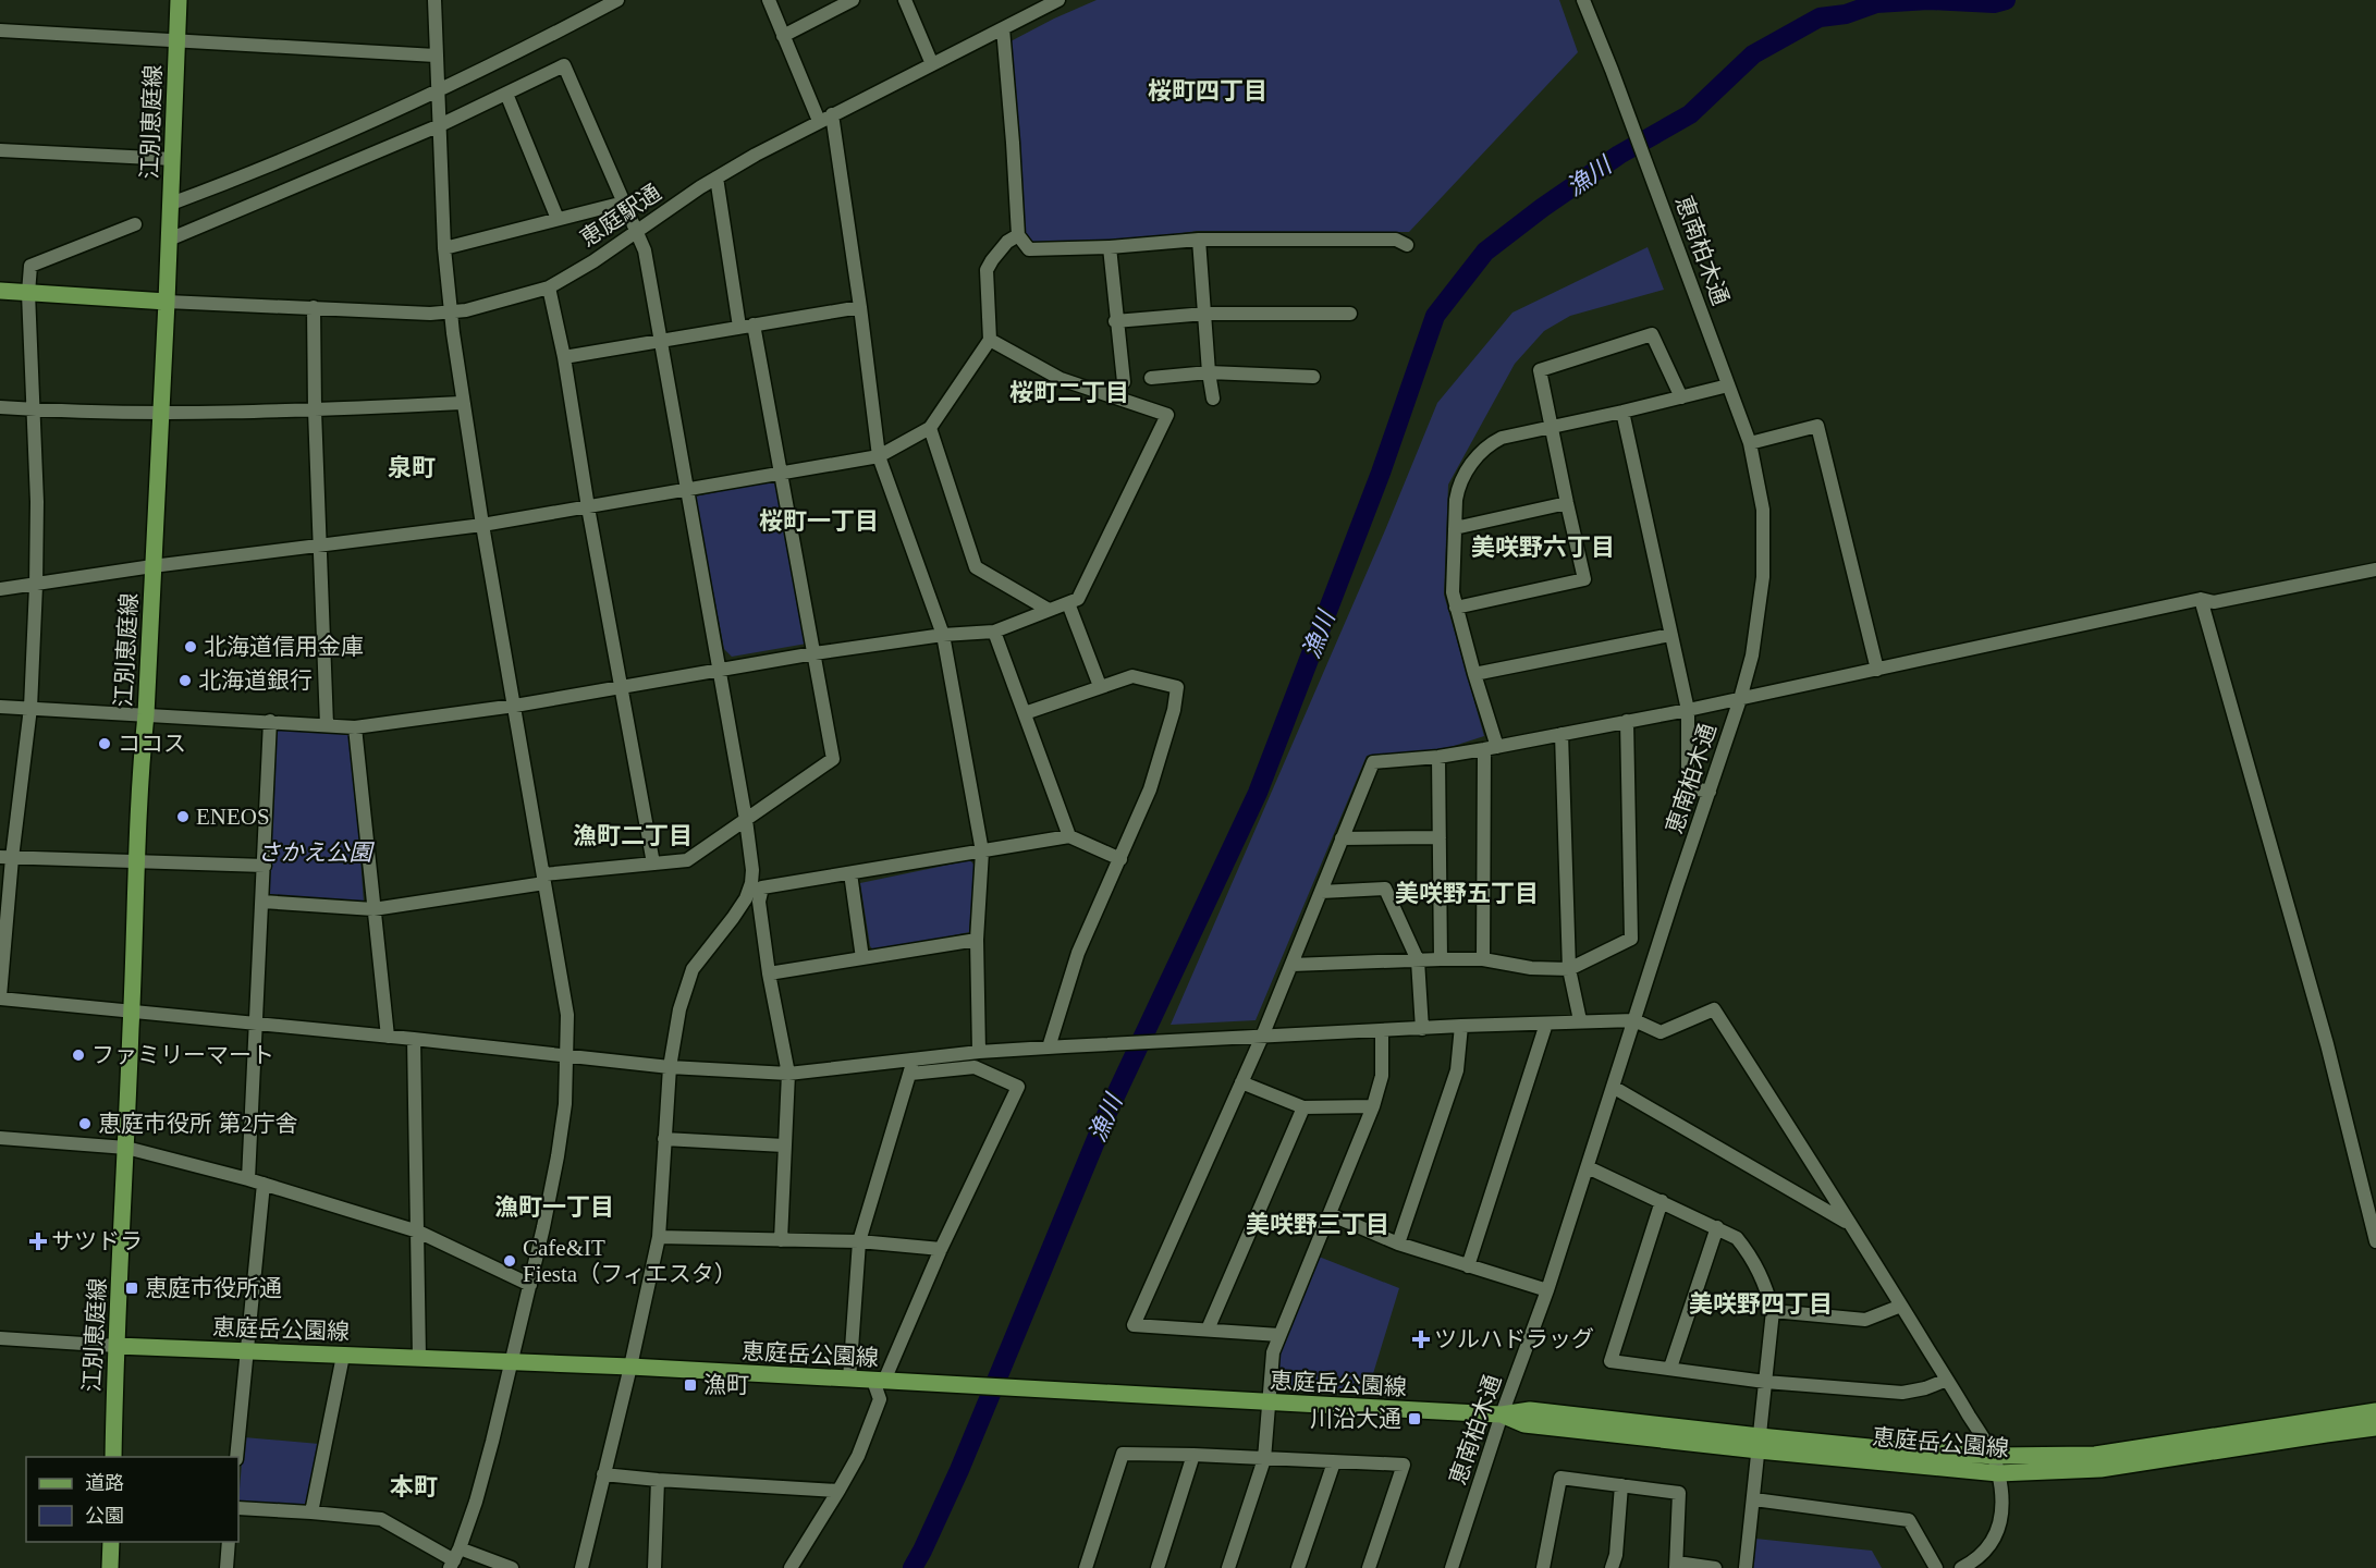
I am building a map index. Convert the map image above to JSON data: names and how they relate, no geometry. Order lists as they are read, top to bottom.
{
  "streets": {
    "main road": ["江別恵庭線", "恵庭岳公園線"],
    "street": ["恵庭駅通", "恵南柏木通"]
  },
  "crossings": [
    ["江別恵庭線", "恵庭駅通"],
    ["江別恵庭線", "恵庭岳公園線"],
    ["恵南柏木通", "恵庭岳公園線"]
  ],
  "districts": [
    "桜町四丁目",
    "桜町二丁目",
    "泉町",
    "桜町一丁目",
    "美咲野六丁目",
    "漁町二丁目",
    "美咲野五丁目",
    "漁町一丁目",
    "美咲野三丁目",
    "美咲野四丁目",
    "本町"
  ],
  "water": ["漁川"],
  "parks": ["さかえ公園"],
  "places": {
    "other": [
      "北海道信用金庫",
      "北海道銀行",
      "ココス",
      "ENEOS",
      "ファミリーマート",
      "恵庭市役所 第2庁舎",
      "Cafe&IT Fiesta（フィエスタ）"
    ],
    "health": ["サツドラ", "ツルハドラッグ"],
    "transit": ["恵庭市役所通", "漁町", "川沿大通"]
  },
  "legend": ["道路", "公園"]
}
